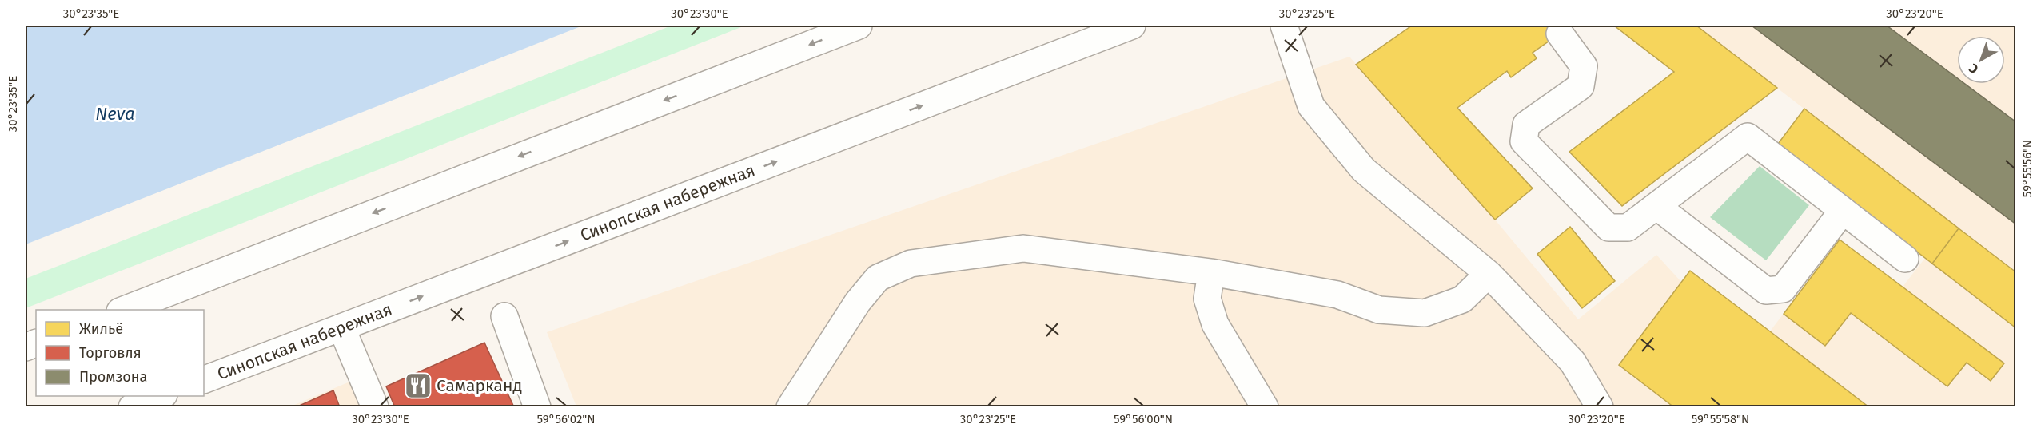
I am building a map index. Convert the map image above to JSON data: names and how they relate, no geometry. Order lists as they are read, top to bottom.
{
  "streets": {
    "main road": ["Синопская набережная"]
  },
  "water": ["Neva"],
  "places": {
    "restaurant": ["Самарканд"]
  },
  "legend": ["Жильё", "Торговля", "Промзона"],
  "north": "bottom left",
  "coordinates": [
    "30°23'35\"E",
    "30°23'30\"E",
    "30°23'25\"E",
    "30°23'20\"E",
    "59°55'56\"N",
    "59°56'02\"N",
    "59°56'00\"N",
    "59°55'58\"N"
  ]
}
